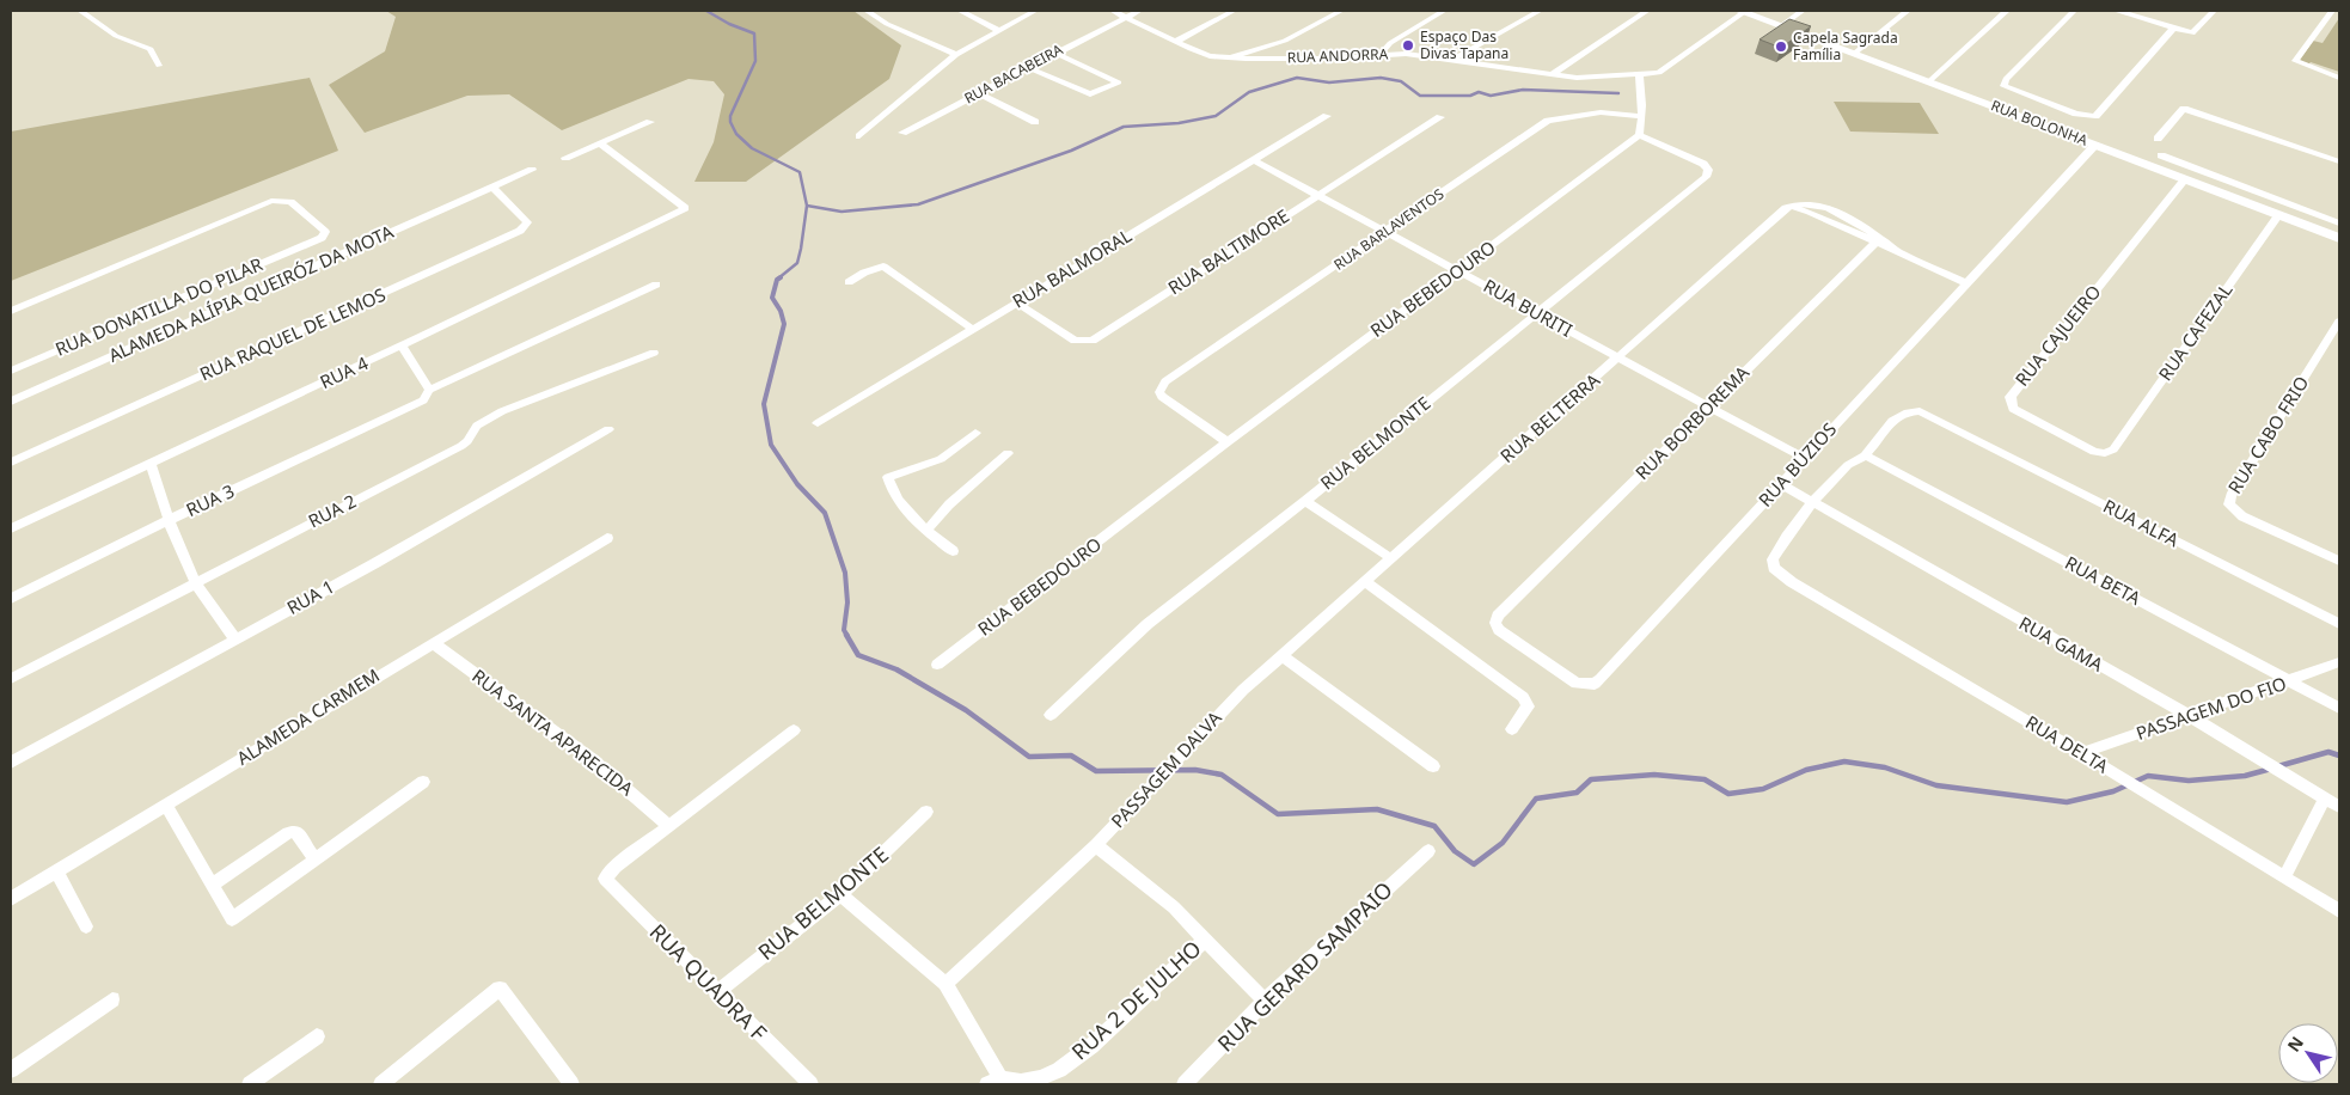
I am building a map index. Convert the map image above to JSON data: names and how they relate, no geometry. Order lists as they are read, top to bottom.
{
  "streets": {
    "street": [
      "RUA ANDORRA",
      "RUA BACABEIRA",
      "RUA BOLONHA",
      "RUA BARLAVENTOS",
      "RUA BALTIMORE",
      "RUA BALMORAL",
      "RUA BEBEDOURO",
      "ALAMEDA ALÍPIA QUEIRÓZ DA MOTA",
      "RUA DONATILLA DO PILAR",
      "RUA BURITI",
      "RUA CAFEZAL",
      "RUA RAQUEL DE LEMOS",
      "RUA CAJUEIRO",
      "RUA 4",
      "RUA BELTERRA",
      "RUA BORBOREMA",
      "RUA CABO FRIO",
      "RUA BELMONTE",
      "RUA BÚZIOS",
      "RUA 3",
      "RUA 2",
      "RUA ALFA",
      "RUA BETA",
      "RUA 1",
      "RUA GAMA",
      "PASSAGEM DO FIO",
      "ALAMEDA CARMEM",
      "RUA SANTA APARECIDA",
      "RUA DELTA",
      "PASSAGEM DALVA",
      "RUA GERARD SAMPAIO",
      "RUA QUADRA F",
      "RUA 2 DE JULHO"
    ]
  },
  "crossings": [
    ["RUA ANDORRA", "RUA BACABEIRA"],
    ["RUA ANDORRA", "RUA BOLONHA"],
    ["RUA BOLONHA", "RUA CAFEZAL"],
    ["RUA BOLONHA", "RUA CAJUEIRO"],
    ["RUA BOLONHA", "RUA BÚZIOS"],
    ["RUA BARLAVENTOS", "RUA BEBEDOURO"],
    ["RUA BARLAVENTOS", "RUA BURITI"],
    ["RUA BALTIMORE", "RUA BALMORAL"],
    ["RUA BALTIMORE", "RUA BURITI"],
    ["RUA BALMORAL", "RUA BURITI"],
    ["RUA BEBEDOURO", "RUA BURITI"],
    ["RUA BEBEDOURO", "RUA BELMONTE"],
    ["ALAMEDA ALÍPIA QUEIRÓZ DA MOTA", "RUA RAQUEL DE LEMOS"],
    ["RUA BURITI", "RUA BELTERRA"],
    ["RUA BURITI", "RUA BORBOREMA"],
    ["RUA BURITI", "RUA BELMONTE"],
    ["RUA BURITI", "RUA BÚZIOS"],
    ["RUA CAFEZAL", "RUA CAJUEIRO"],
    ["RUA BELTERRA", "RUA BORBOREMA"],
    ["RUA BELTERRA", "PASSAGEM DALVA"],
    ["RUA BORBOREMA", "RUA BÚZIOS"],
    ["RUA BELMONTE", "RUA QUADRA F"],
    ["RUA BÚZIOS", "RUA GAMA"],
    ["RUA ALFA", "RUA BETA"],
    ["RUA BETA", "PASSAGEM DO FIO"],
    ["RUA GAMA", "PASSAGEM DO FIO"],
    ["RUA GAMA", "RUA DELTA"],
    ["PASSAGEM DO FIO", "RUA DELTA"],
    ["ALAMEDA CARMEM", "RUA SANTA APARECIDA"],
    ["RUA SANTA APARECIDA", "RUA QUADRA F"],
    ["PASSAGEM DALVA", "RUA 2 DE JULHO"],
    ["RUA GERARD SAMPAIO", "RUA 2 DE JULHO"]
  ],
  "places": ["Espaço Das Divas Tapana", "Capela Sagrada Família"],
  "north": "top left"
}
